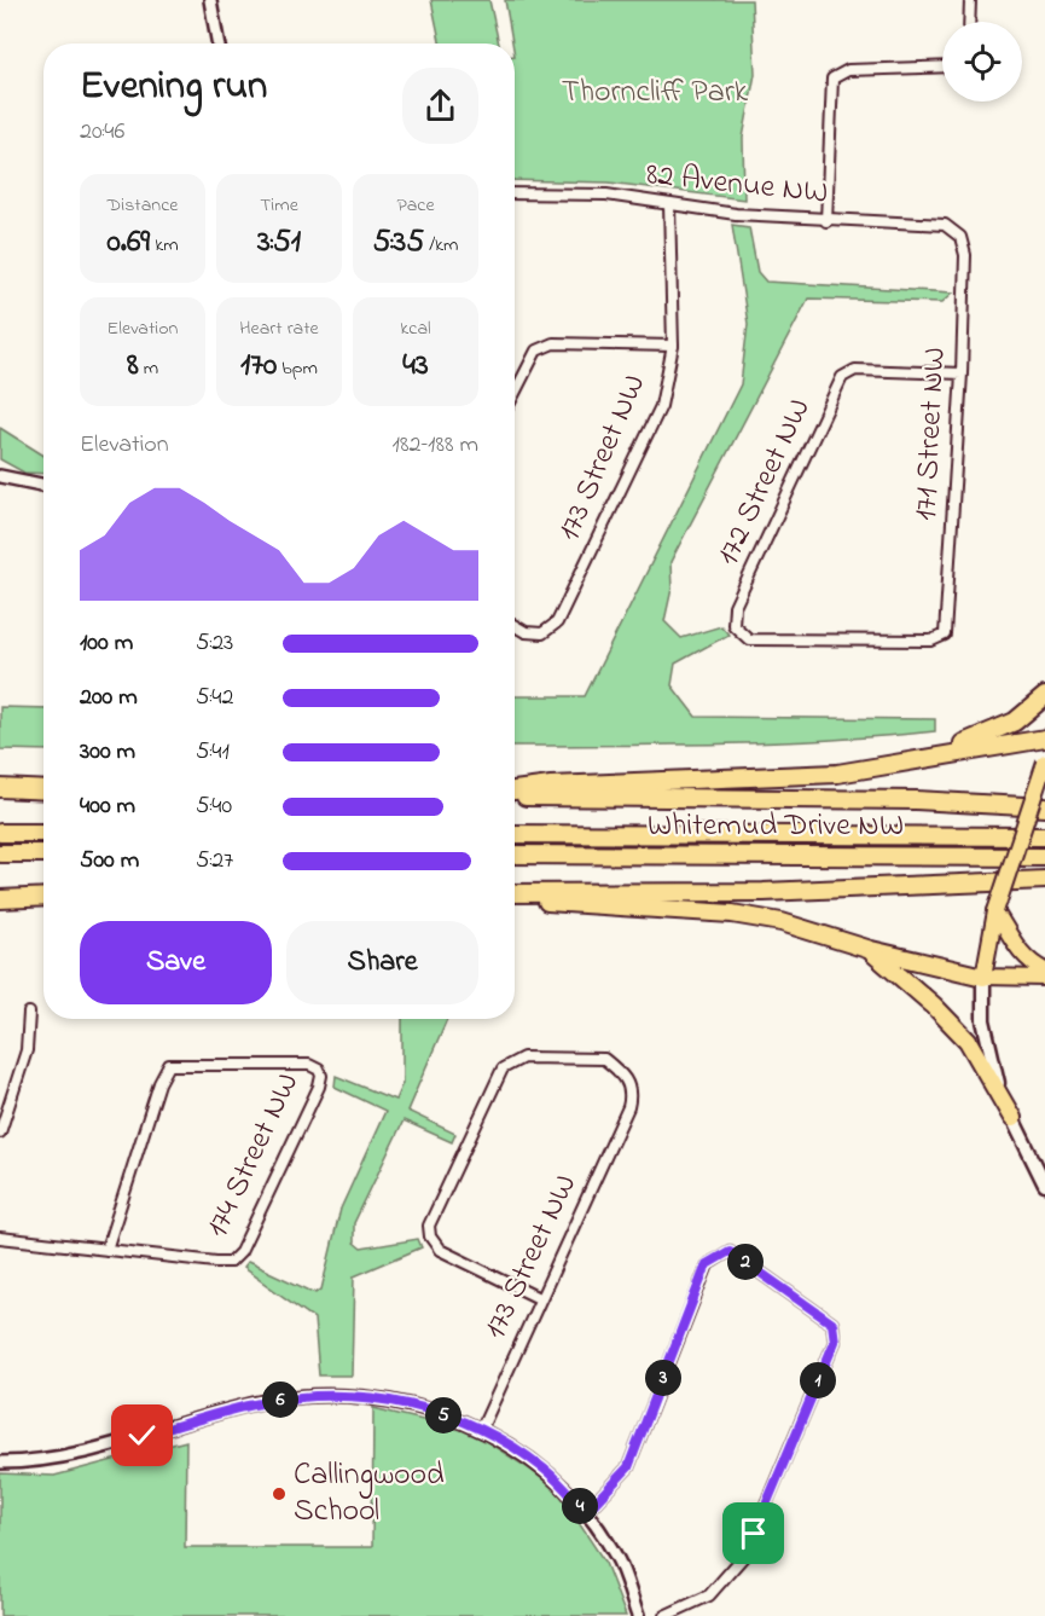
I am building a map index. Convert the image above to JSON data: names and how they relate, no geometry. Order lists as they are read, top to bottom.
{
  "streets": {
    "highway": ["Whitemud Drive NW"],
    "street": [
      "82 Avenue NW",
      "171 Street NW",
      "173 Street NW",
      "172 Street NW",
      "174 Street NW"
    ]
  },
  "crossings": [
    ["82 Avenue NW", "171 Street NW"],
    ["82 Avenue NW", "173 Street NW"],
    ["171 Street NW", "172 Street NW"]
  ],
  "parks": ["Thorncliff Park"],
  "places": ["Callingwood School"],
  "page": {
    "heading": ["Evening run", "20:46"],
    "stats": [
      ["Distance", "0.69 km"],
      ["Time", "3:51"],
      ["Pace", "5:35 /km"],
      ["Elevation", "8 m"],
      ["Heart rate", "170 bpm"],
      ["kcal", "43"]
    ],
    "chart": ["Elevation", "182–188 m"],
    "list": [
      {
        "name": "100 m",
        "note": "5:23"
      },
      {
        "name": "200 m",
        "note": "5:42"
      },
      {
        "name": "300 m",
        "note": "5:41"
      },
      {
        "name": "400 m",
        "note": "5:40"
      },
      {
        "name": "500 m",
        "note": "5:27"
      }
    ],
    "buttons": ["Save", "Share"],
    "pins": [
      "2",
      "3",
      "1",
      "6",
      "5",
      "4"
    ]
  }
}
